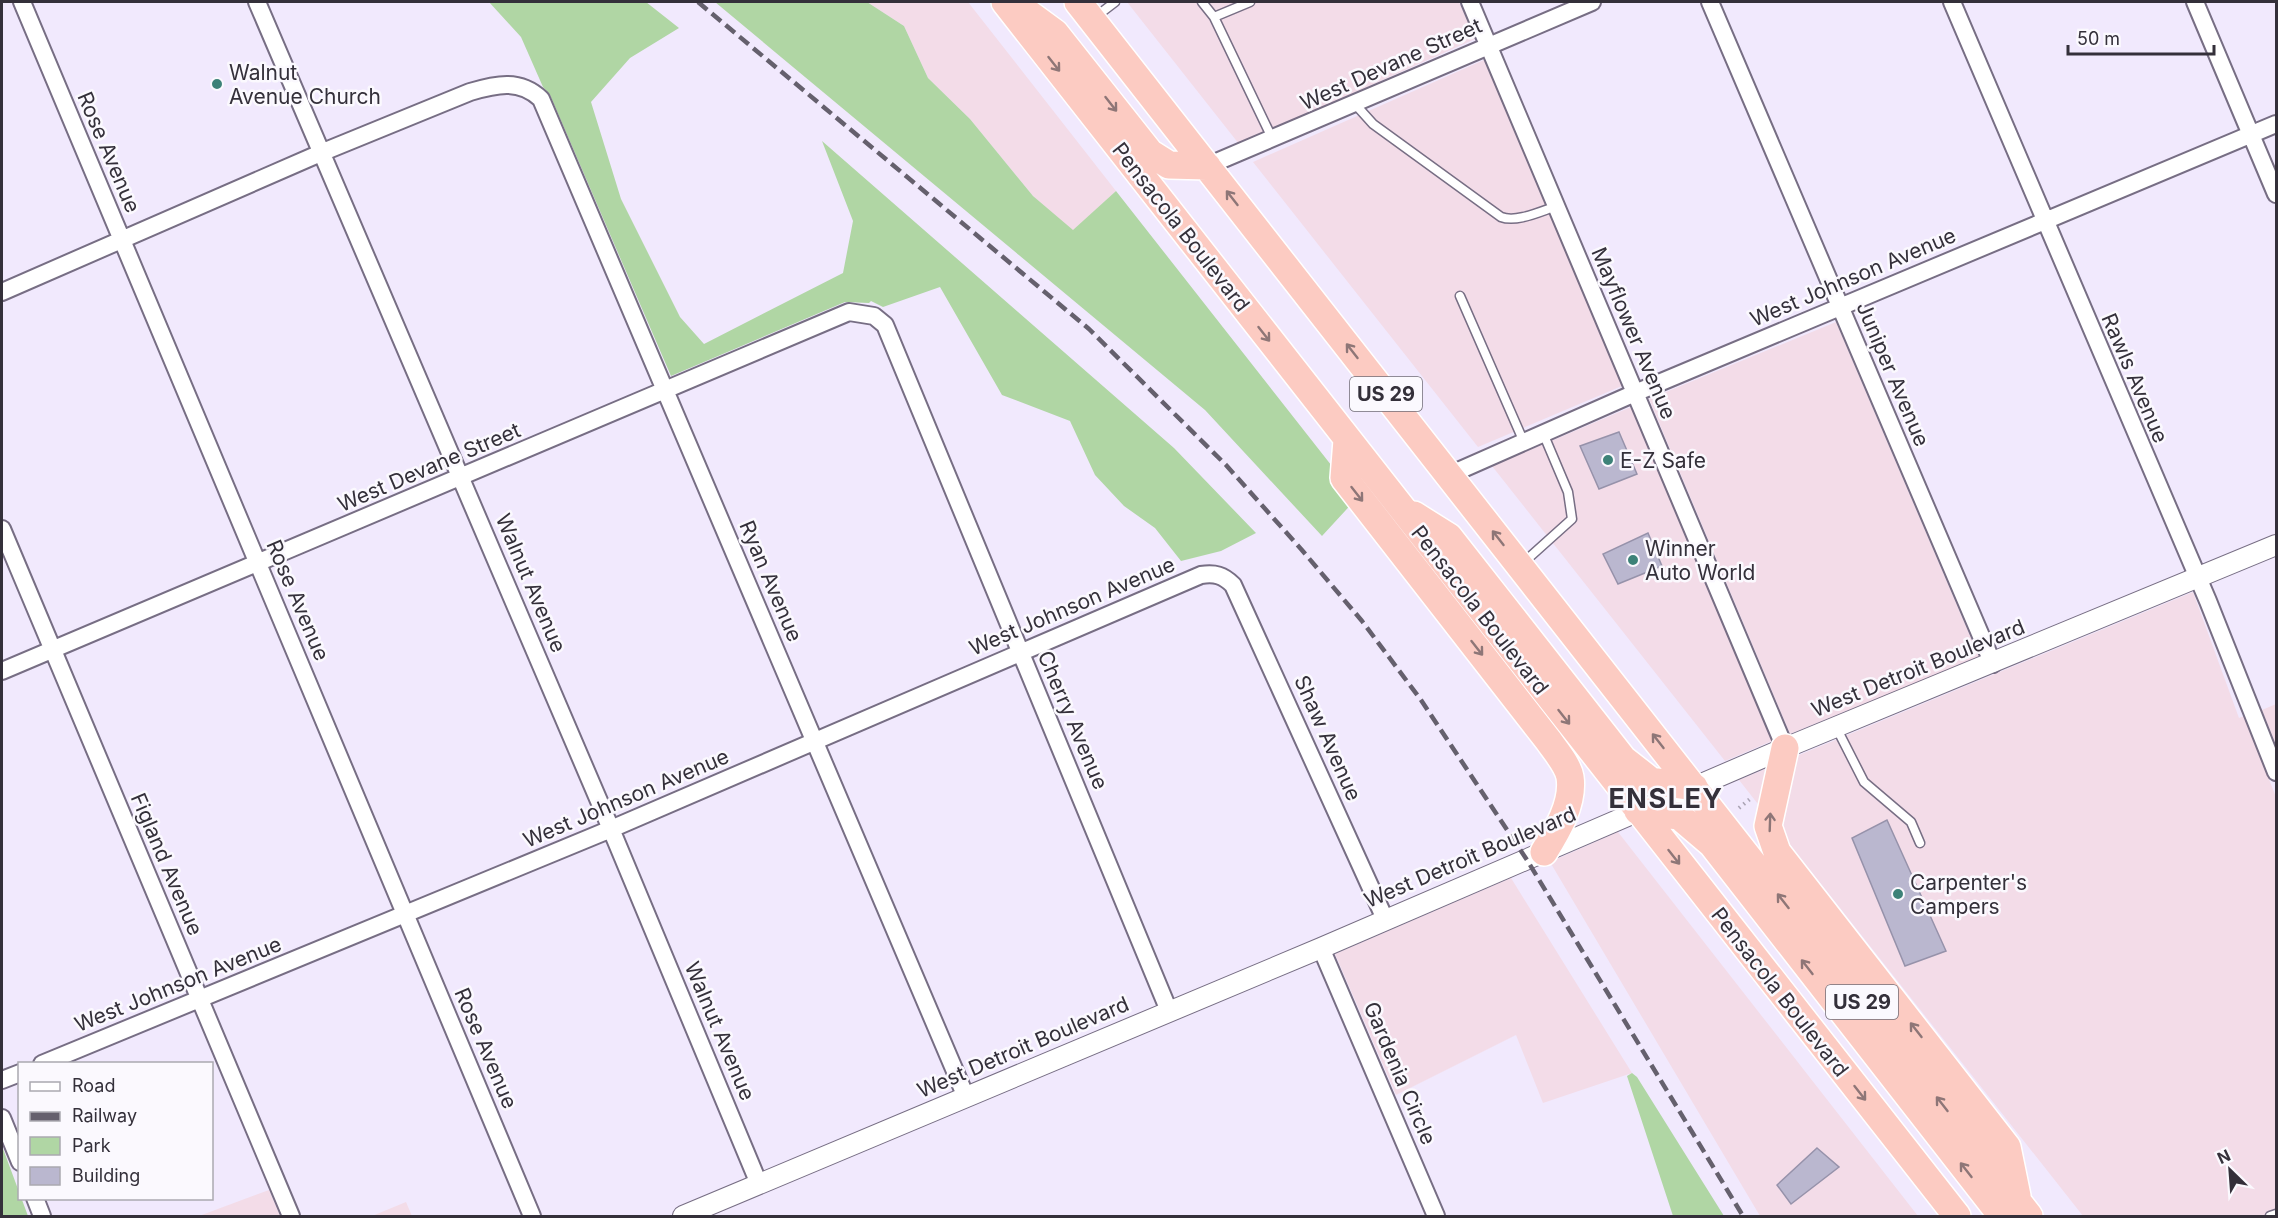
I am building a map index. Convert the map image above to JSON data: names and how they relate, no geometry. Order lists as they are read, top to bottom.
{
  "streets": {
    "highway": ["Pensacola Boulevard", "US 29"],
    "street": [
      "West Devane Street",
      "Rose Avenue",
      "West Johnson Avenue",
      "Mayflower Avenue",
      "Juniper Avenue",
      "Rawls Avenue",
      "Ryan Avenue",
      "Walnut Avenue",
      "West Detroit Boulevard",
      "Cherry Avenue",
      "Shaw Avenue",
      "Figland Avenue",
      "Gardenia Circle"
    ]
  },
  "crossings": [
    ["West Devane Street", "Rose Avenue"],
    ["West Devane Street", "Mayflower Avenue"],
    ["West Devane Street", "US 29"],
    ["West Devane Street", "Ryan Avenue"],
    ["West Devane Street", "Walnut Avenue"],
    ["West Devane Street", "Cherry Avenue"],
    ["West Devane Street", "Figland Avenue"],
    ["Rose Avenue", "West Johnson Avenue"],
    ["Pensacola Boulevard", "West Detroit Boulevard"],
    ["West Johnson Avenue", "Mayflower Avenue"],
    ["West Johnson Avenue", "Juniper Avenue"],
    ["West Johnson Avenue", "Rawls Avenue"],
    ["West Johnson Avenue", "US 29"],
    ["West Johnson Avenue", "Ryan Avenue"],
    ["West Johnson Avenue", "Walnut Avenue"],
    ["West Johnson Avenue", "Cherry Avenue"],
    ["West Johnson Avenue", "Shaw Avenue"],
    ["West Johnson Avenue", "Figland Avenue"],
    ["Mayflower Avenue", "West Detroit Boulevard"],
    ["Juniper Avenue", "West Detroit Boulevard"],
    ["Rawls Avenue", "West Detroit Boulevard"],
    ["US 29", "West Detroit Boulevard"],
    ["Ryan Avenue", "Walnut Avenue"],
    ["Ryan Avenue", "West Detroit Boulevard"],
    ["Walnut Avenue", "West Detroit Boulevard"],
    ["West Detroit Boulevard", "Cherry Avenue"],
    ["West Detroit Boulevard", "Shaw Avenue"],
    ["West Detroit Boulevard", "Gardenia Circle"]
  ],
  "districts": ["ENSLEY"],
  "places": [
    "Walnut Avenue Church",
    "E-Z Safe",
    "Winner Auto World",
    "Carpenter's Campers"
  ],
  "legend": [
    "Road",
    "Railway",
    "Park",
    "Building"
  ],
  "scale_bar": "50 m",
  "north": "top left"
}
